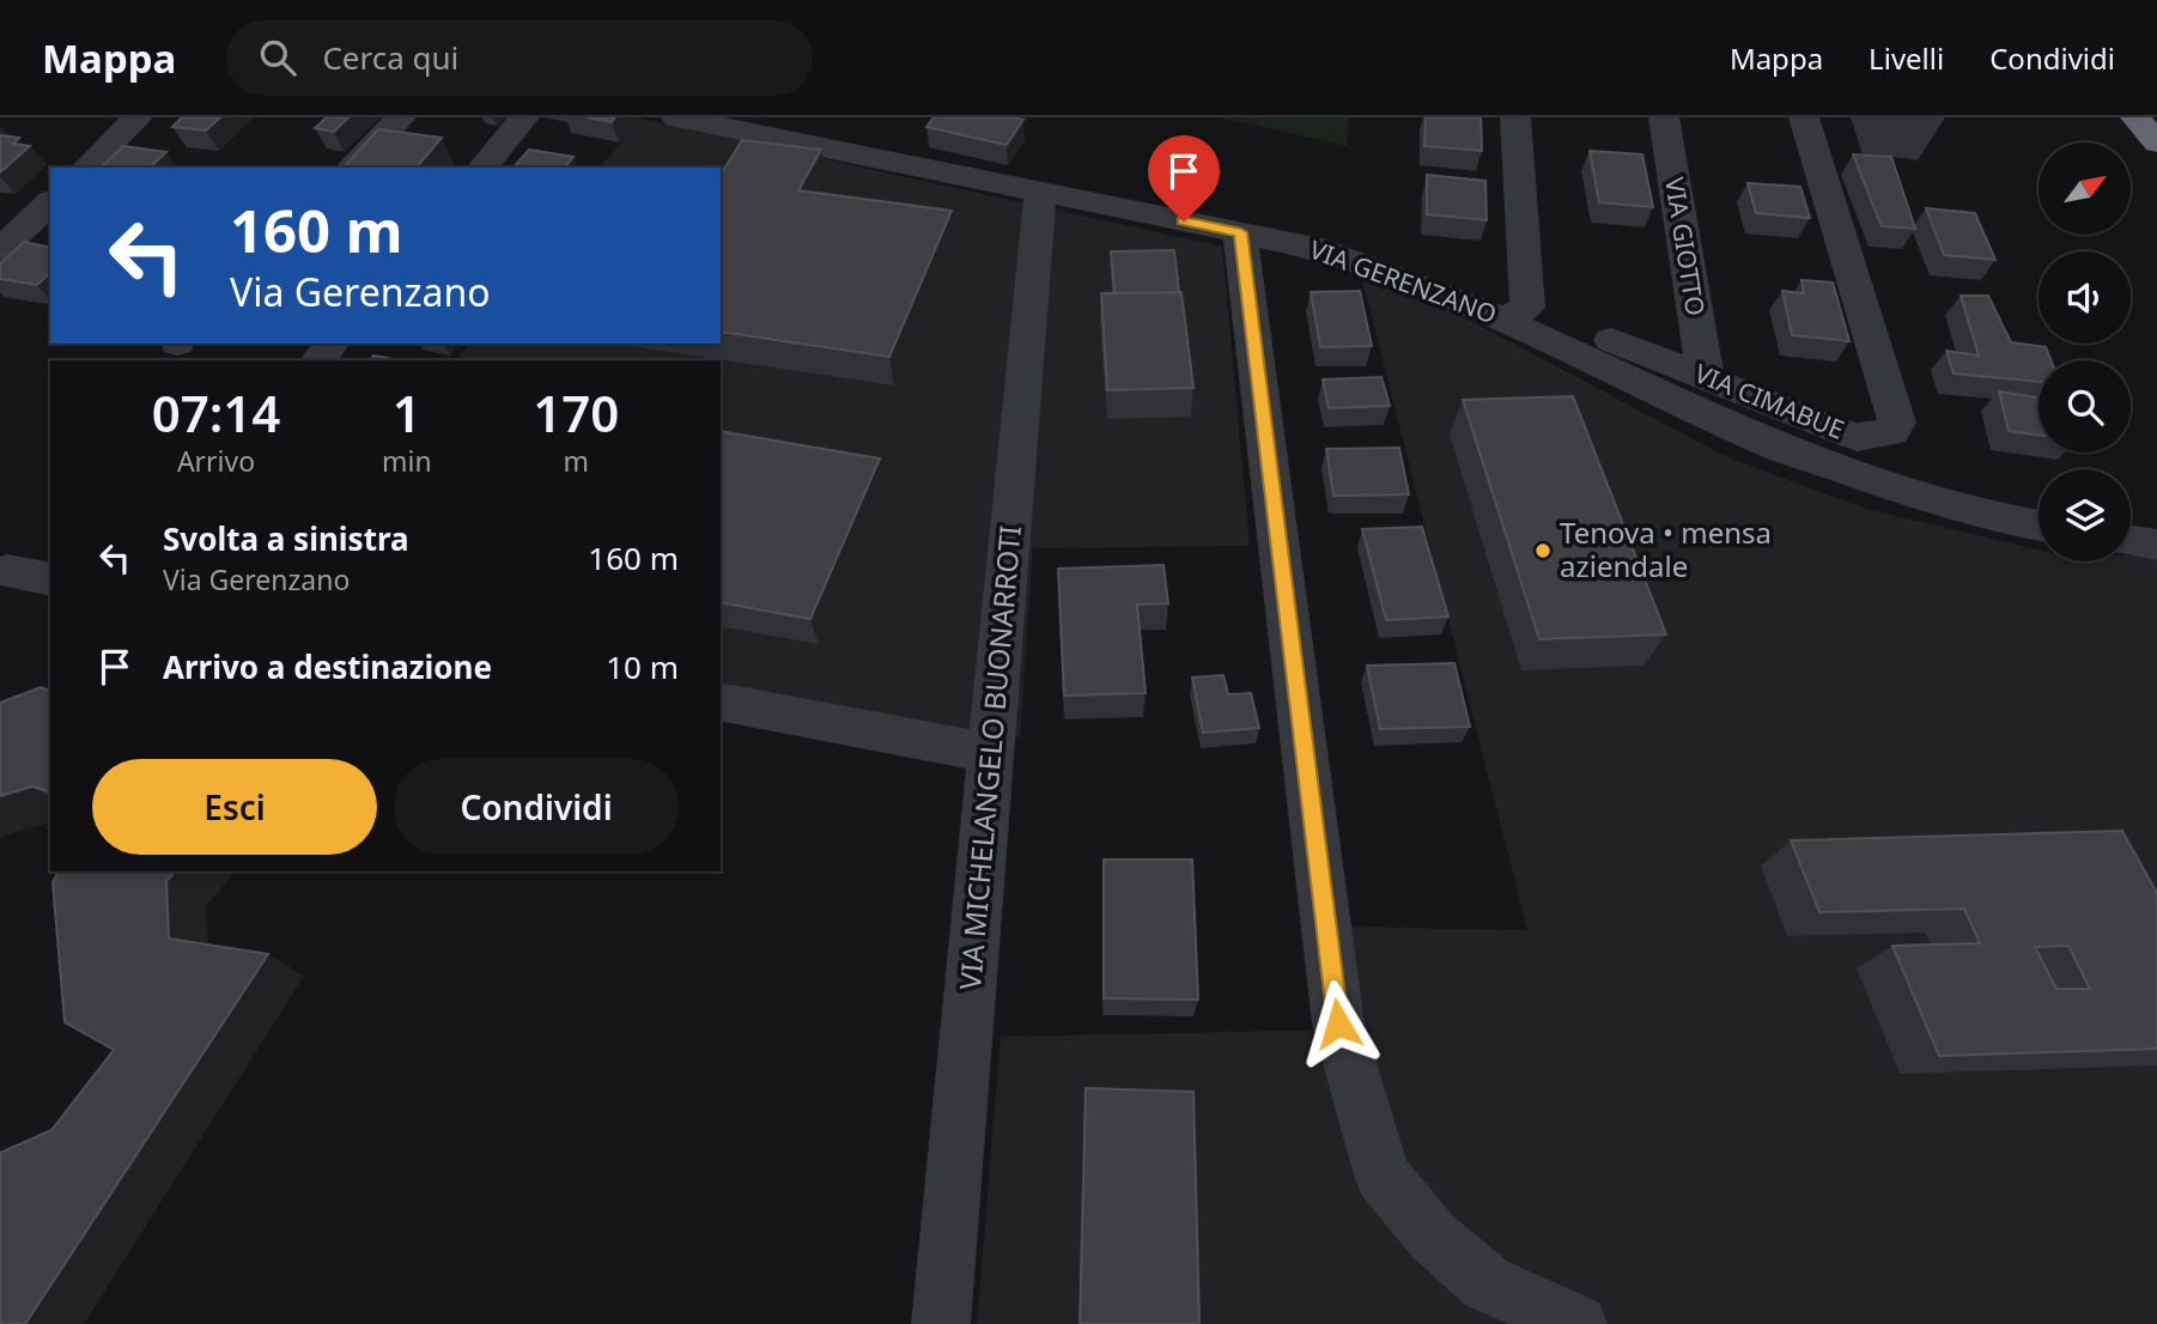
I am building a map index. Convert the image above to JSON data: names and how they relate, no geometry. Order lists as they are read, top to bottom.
{
  "streets": {
    "street": [
      "VIA GIOTTO",
      "VIA GERENZANO",
      "VIA CIMABUE",
      "VIA MICHELANGELO BUONARROTI"
    ]
  },
  "crossings": [
    ["VIA GIOTTO", "VIA CIMABUE"],
    ["VIA GERENZANO", "VIA CIMABUE"],
    ["VIA GERENZANO", "VIA MICHELANGELO BUONARROTI"]
  ],
  "places": ["Tenova • mensa aziendale"],
  "north": "top right",
  "page": {
    "header": "Mappa",
    "search": "Cerca qui",
    "nav": ["Mappa", "Livelli", "Condividi"],
    "turn": ["160 m", "Via Gerenzano"],
    "eta": [
      "07:14",
      "Arrivo",
      "1",
      "min",
      "170",
      "m"
    ],
    "list": [
      {
        "name": "Svolta a sinistra",
        "note": "Via Gerenzano",
        "value": "160 m"
      },
      {
        "name": "Arrivo a destinazione",
        "value": "10 m"
      }
    ],
    "buttons": ["Esci", "Condividi"]
  }
}
